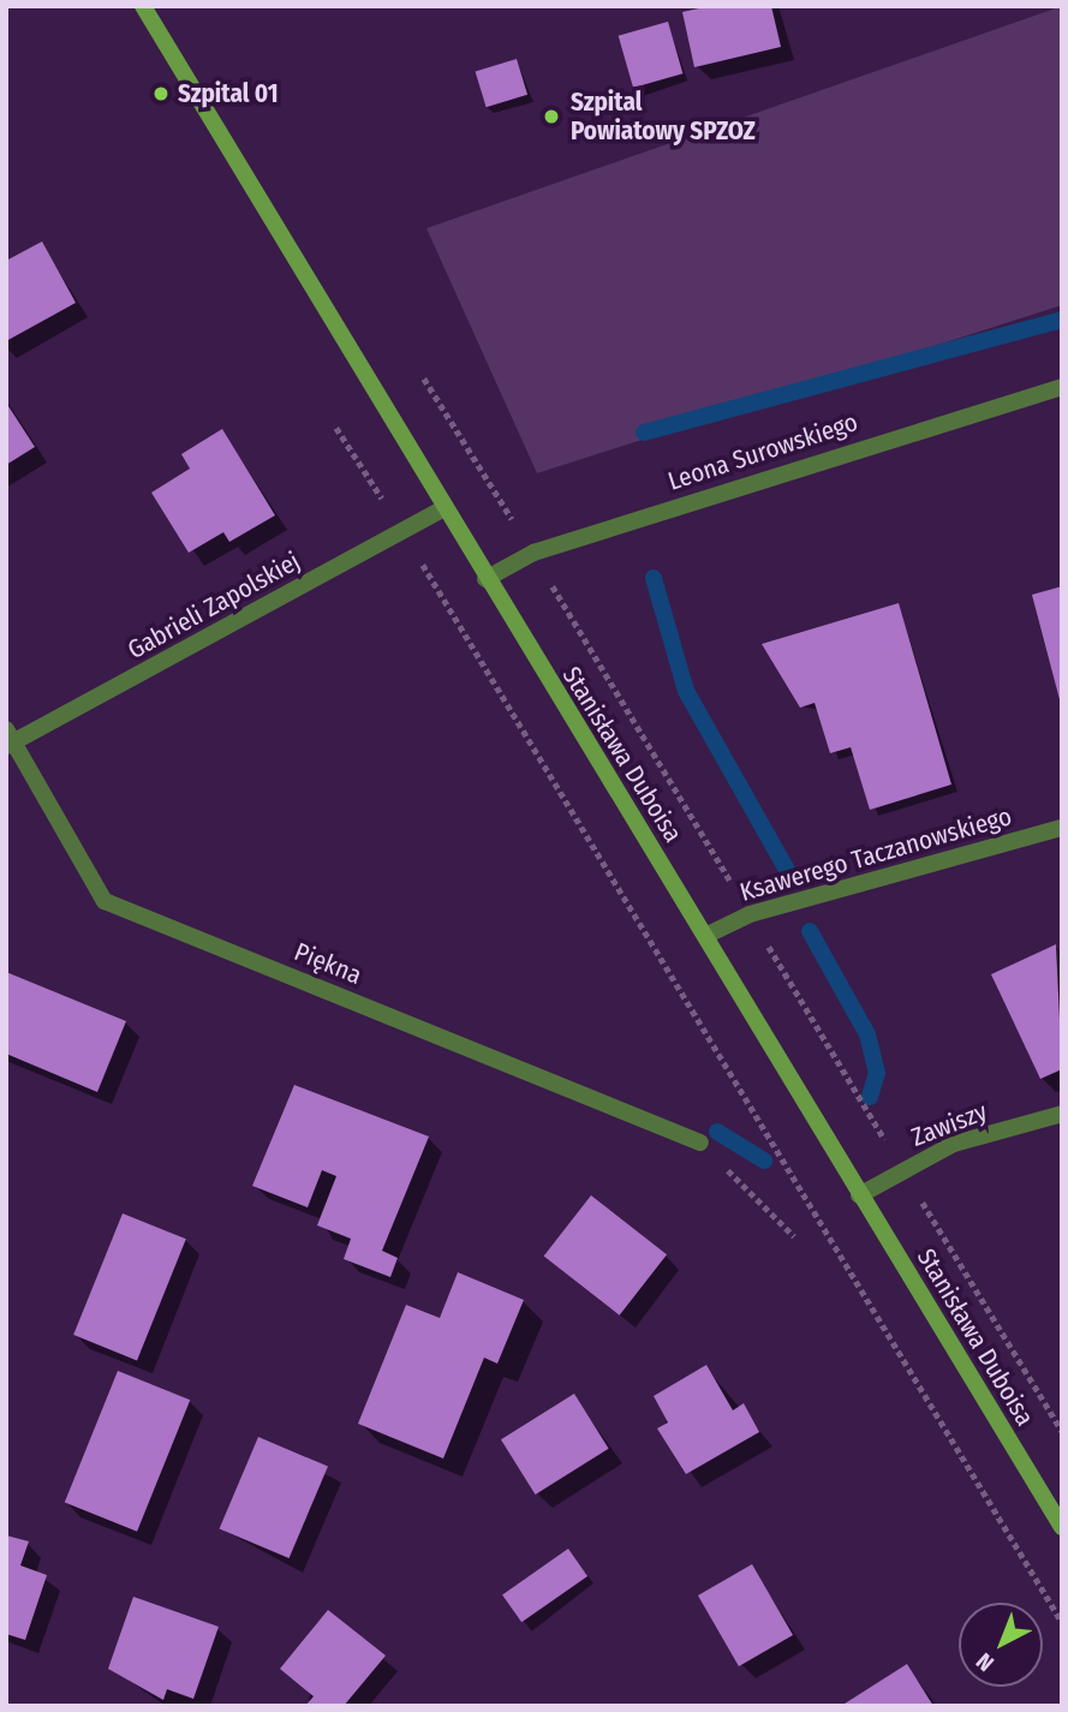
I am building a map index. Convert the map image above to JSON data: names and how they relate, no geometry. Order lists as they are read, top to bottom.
{
  "streets": {
    "street": [
      "Leona Surowskiego",
      "Gabrieli Zapolskiej",
      "Stanisława Duboisa",
      "Ksawerego Taczanowskiego",
      "Piękna",
      "Zawiszy"
    ]
  },
  "crossings": [
    ["Leona Surowskiego", "Stanisława Duboisa"],
    ["Gabrieli Zapolskiej", "Stanisława Duboisa"],
    ["Gabrieli Zapolskiej", "Piękna"],
    ["Stanisława Duboisa", "Ksawerego Taczanowskiego"],
    ["Stanisława Duboisa", "Zawiszy"]
  ],
  "places": ["Szpital 01", "Szpital Powiatowy SPZOZ"],
  "north": "bottom left"
}
